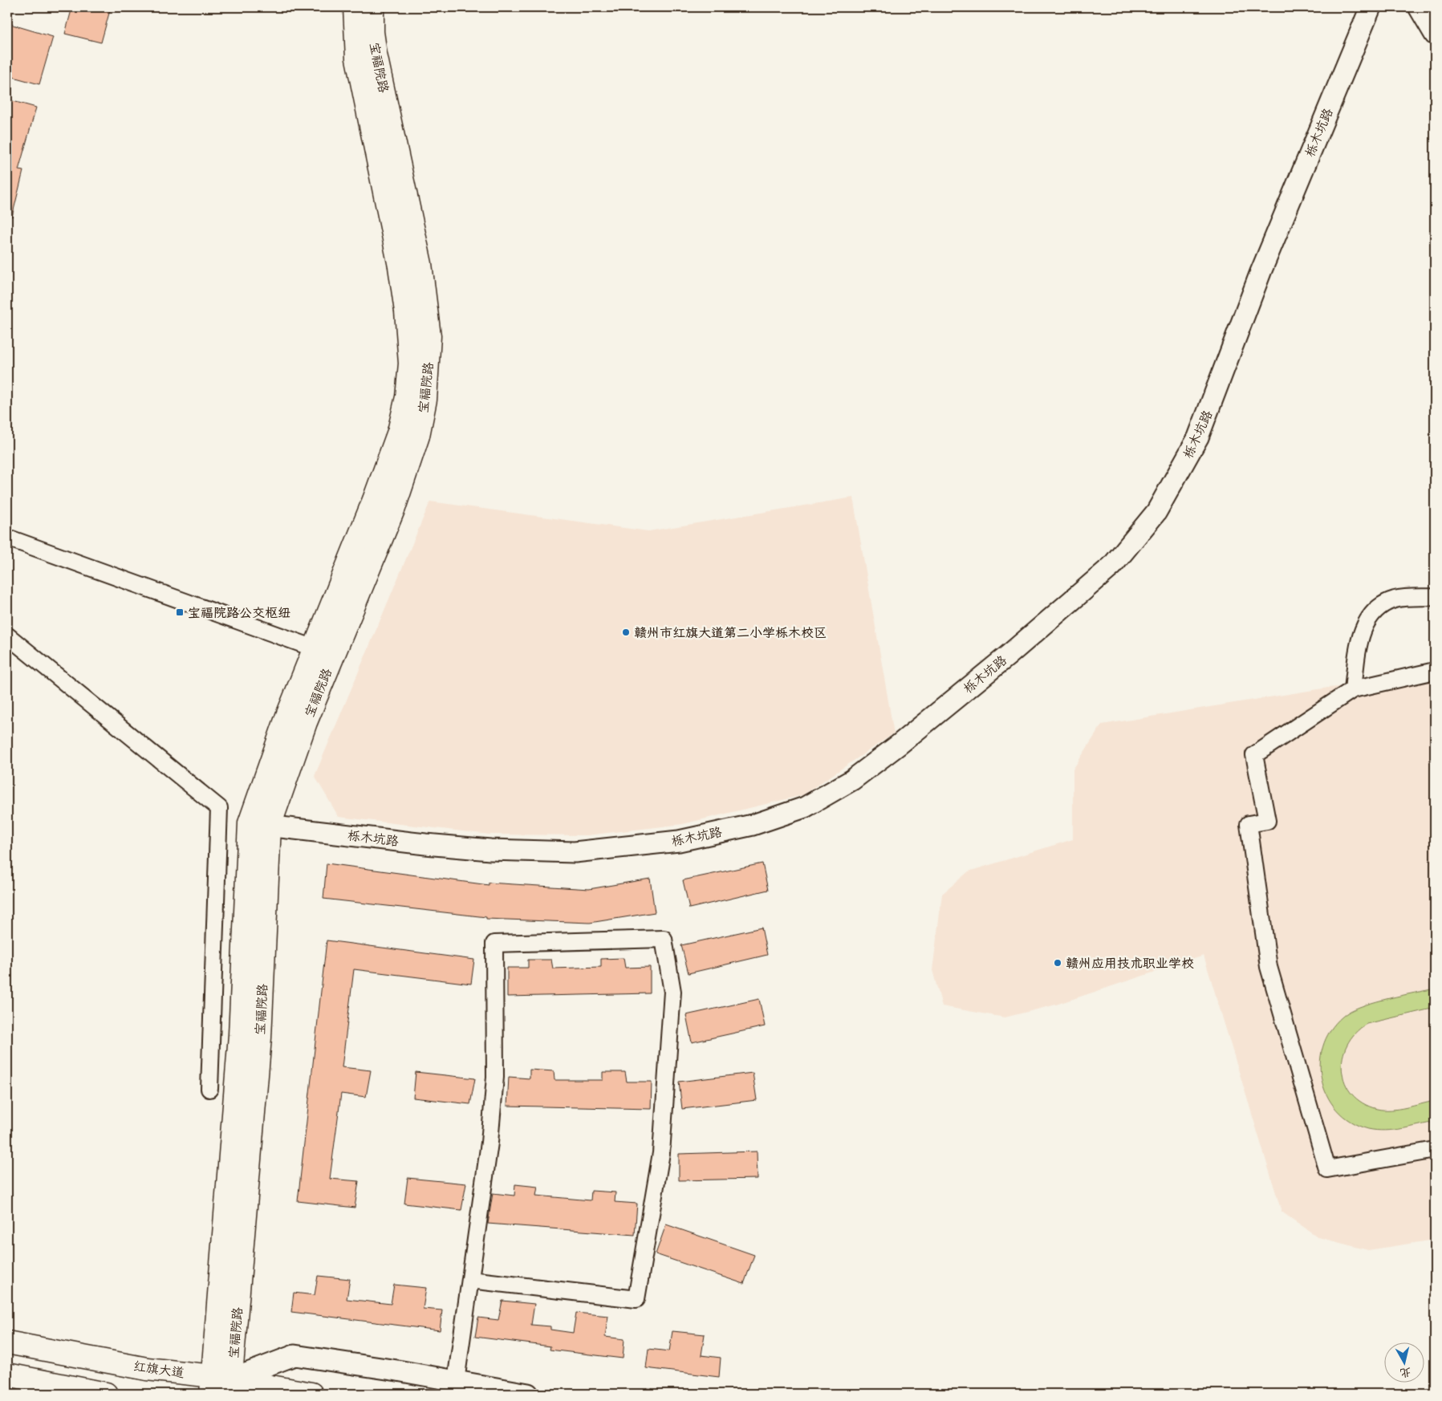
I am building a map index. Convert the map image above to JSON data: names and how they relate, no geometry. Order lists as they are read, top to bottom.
{
  "streets": {
    "main road": ["宝福院路", "红旗大道"],
    "street": ["栎木坑路"]
  },
  "crossings": [
    ["宝福院路", "栎木坑路"],
    ["宝福院路", "红旗大道"]
  ],
  "places": {
    "transit": ["宝福院路公交枢纽"],
    "other": ["赣州市红旗大道第二小学栎木校区", "赣州应用技术职业学校"]
  },
  "north": "bottom"
}
